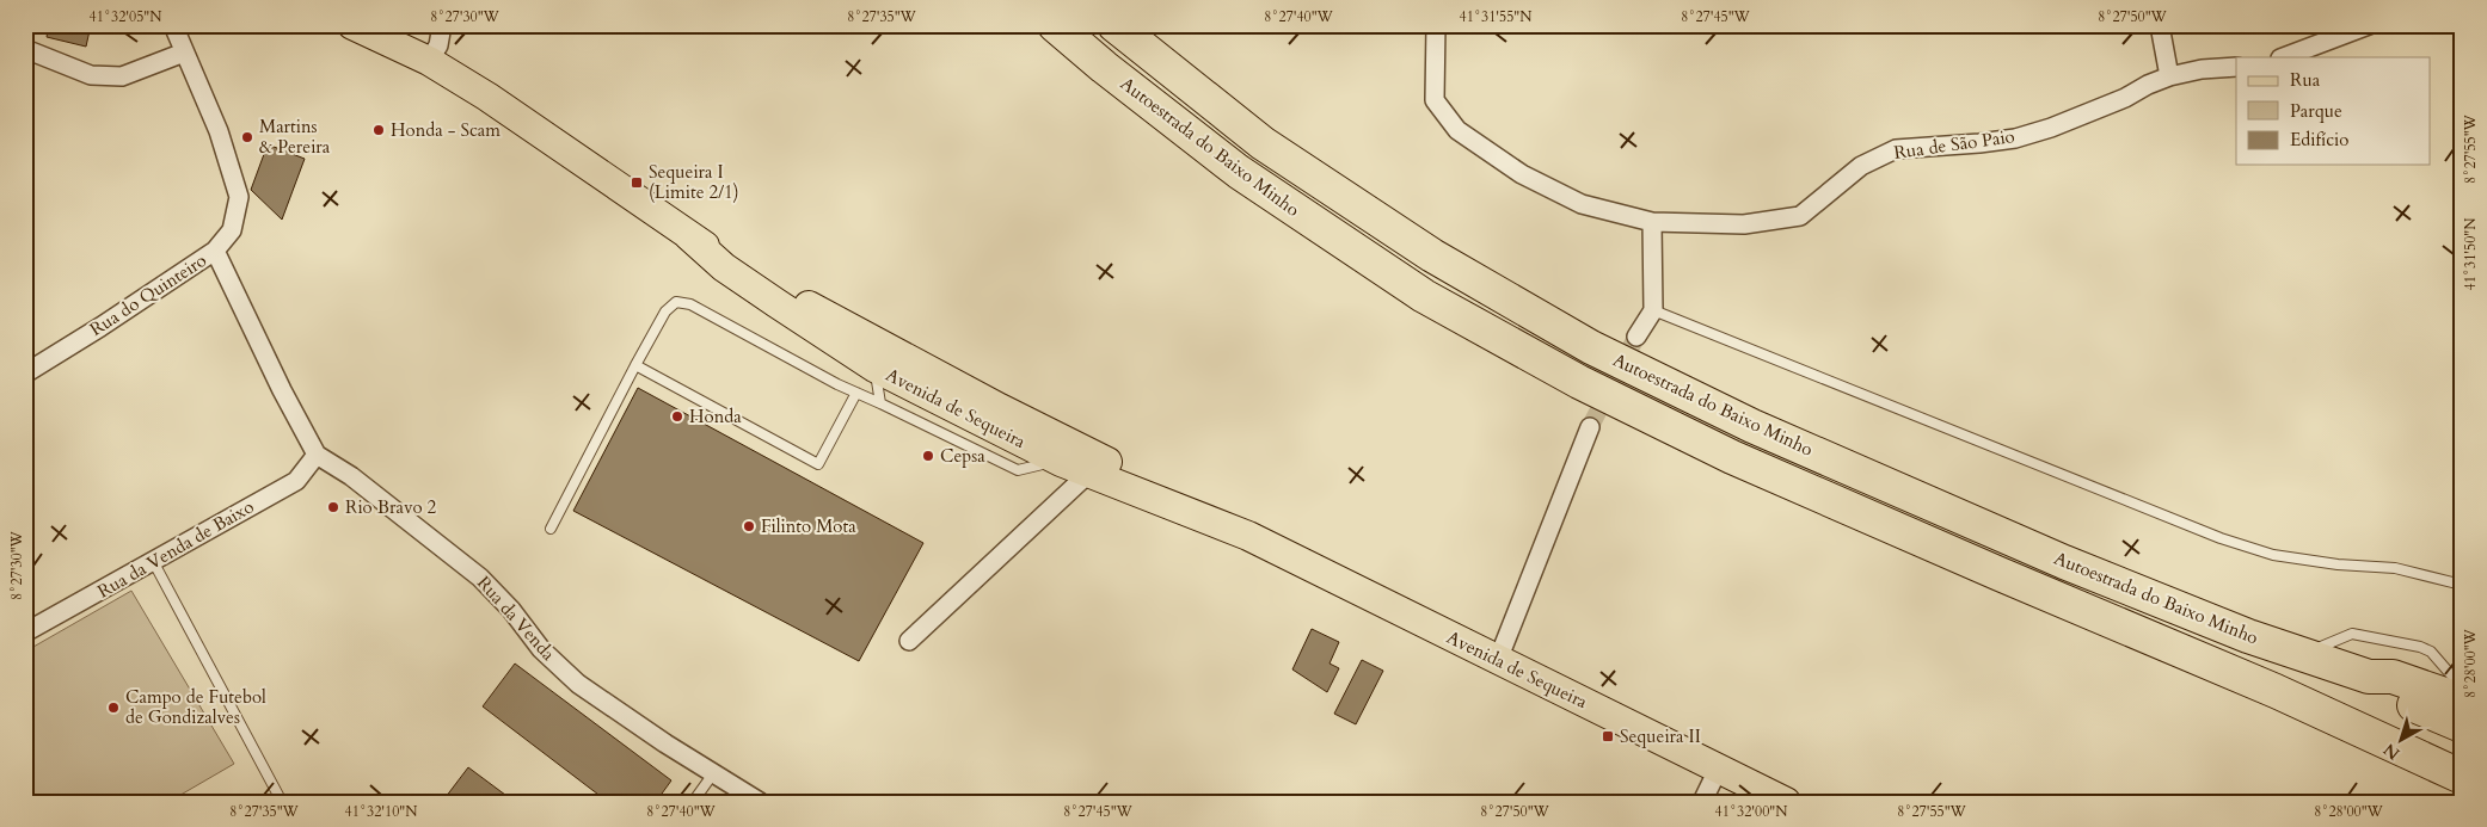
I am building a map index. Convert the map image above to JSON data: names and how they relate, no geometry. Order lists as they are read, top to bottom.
{
  "streets": {
    "highway": ["Autoestrada do Baixo Minho"],
    "main road": ["Avenida de Sequeira"],
    "street": [
      "Rua de São Paio",
      "Rua do Quinteiro",
      "Rua da Venda de Baixo",
      "Rua da Venda"
    ]
  },
  "crossings": [
    ["Rua da Venda de Baixo", "Rua da Venda"]
  ],
  "places": {
    "other": [
      "Honda - Scam",
      "Martins & Pereira",
      "Honda",
      "Cepsa",
      "Rio Bravo 2",
      "Filinto Mota",
      "Campo de Futebol de Gondizalves"
    ],
    "transit": ["Sequeira I (Limite 2/1)", "Sequeira II"]
  },
  "legend": ["Rua", "Parque", "Edifício"],
  "north": "bottom left",
  "coordinates": [
    "41°32'05\"N",
    "8°27'30\"W",
    "8°27'35\"W",
    "8°27'40\"W",
    "41°31'55\"N",
    "8°27'45\"W",
    "8°27'50\"W",
    "8°27'55\"W",
    "41°31'50\"N",
    "8°28'00\"W",
    "41°32'10\"N",
    "41°32'00\"N"
  ]
}
